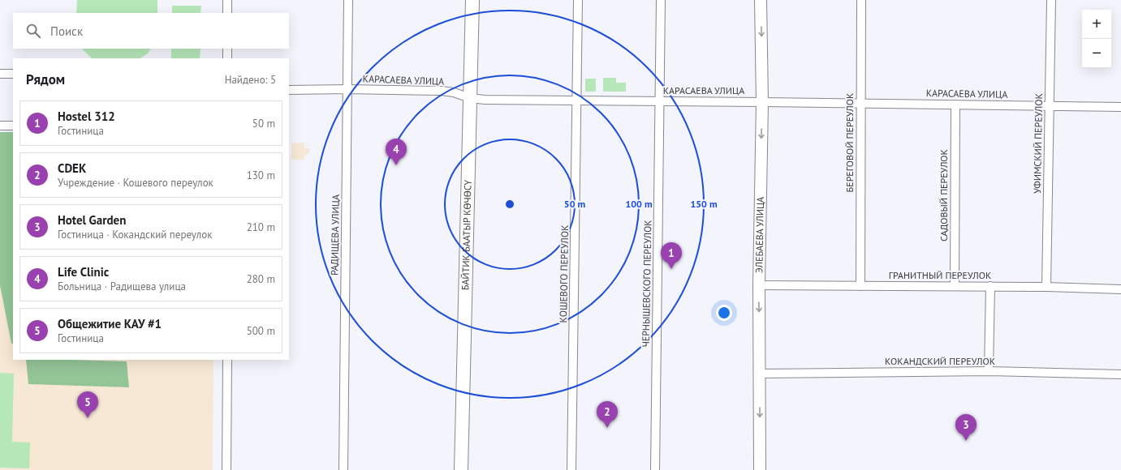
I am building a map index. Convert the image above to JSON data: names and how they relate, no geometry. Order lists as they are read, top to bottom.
{
  "streets": {
    "main road": ["БАЙТИК БААТЫР КӨЧӨСҮ"],
    "street": [
      "КАРАСАЕВА УЛИЦА",
      "БЕРЕГОВОЙ ПЕРЕУЛОК",
      "УФИМСКИЙ ПЕРЕУЛОК",
      "САДОВЫЙ ПЕРЕУЛОК",
      "РАДИЩЕВА УЛИЦА",
      "ЭЛЕБАЕВА УЛИЦА",
      "КОШЕВОГО ПЕРЕУЛОК",
      "ГРАНИТНЫЙ ПЕРЕУЛОК",
      "ЧЕРНЫШЕВСКОГО ПЕРЕУЛОК",
      "КОКАНДСКИЙ ПЕРЕУЛОК"
    ]
  },
  "crossings": [
    ["КАРАСАЕВА УЛИЦА", "БЕРЕГОВОЙ ПЕРЕУЛОК"],
    ["КАРАСАЕВА УЛИЦА", "УФИМСКИЙ ПЕРЕУЛОК"],
    ["КАРАСАЕВА УЛИЦА", "САДОВЫЙ ПЕРЕУЛОК"],
    ["КАРАСАЕВА УЛИЦА", "РАДИЩЕВА УЛИЦА"],
    ["КАРАСАЕВА УЛИЦА", "БАЙТИК БААТЫР КӨЧӨСҮ"],
    ["КАРАСАЕВА УЛИЦА", "ЭЛЕБАЕВА УЛИЦА"],
    ["КАРАСАЕВА УЛИЦА", "КОШЕВОГО ПЕРЕУЛОК"],
    ["КАРАСАЕВА УЛИЦА", "ЧЕРНЫШЕВСКОГО ПЕРЕУЛОК"],
    ["БЕРЕГОВОЙ ПЕРЕУЛОК", "ГРАНИТНЫЙ ПЕРЕУЛОК"],
    ["УФИМСКИЙ ПЕРЕУЛОК", "ГРАНИТНЫЙ ПЕРЕУЛОК"],
    ["САДОВЫЙ ПЕРЕУЛОК", "ГРАНИТНЫЙ ПЕРЕУЛОК"],
    ["ЭЛЕБАЕВА УЛИЦА", "ГРАНИТНЫЙ ПЕРЕУЛОК"],
    ["ЭЛЕБАЕВА УЛИЦА", "КОКАНДСКИЙ ПЕРЕУЛОК"]
  ],
  "one_way": ["ЭЛЕБАЕВА УЛИЦА"],
  "page": {
    "map_buttons": ["+", "−"],
    "search": "Поиск",
    "heading": ["Рядом", "Найдено: 5"],
    "list": [
      {
        "mark": "1",
        "name": "Hostel 312",
        "note": "Гостиница",
        "value": "50 m"
      },
      {
        "mark": "2",
        "name": "CDEK",
        "note": "Учреждение · Кошевого переулок",
        "value": "130 m"
      },
      {
        "mark": "3",
        "name": "Hotel Garden",
        "note": "Гостиница · Кокандский переулок",
        "value": "210 m"
      },
      {
        "mark": "4",
        "name": "Life Clinic",
        "note": "Больница · Радищева улица",
        "value": "280 m"
      },
      {
        "mark": "5",
        "name": "Общежитие КАУ #1",
        "note": "Гостиница",
        "value": "500 m"
      }
    ],
    "pins": [
      "4",
      "1",
      "5",
      "2",
      "3"
    ]
  },
  "rings": ["50 m", "100 m", "150 m"]
}
